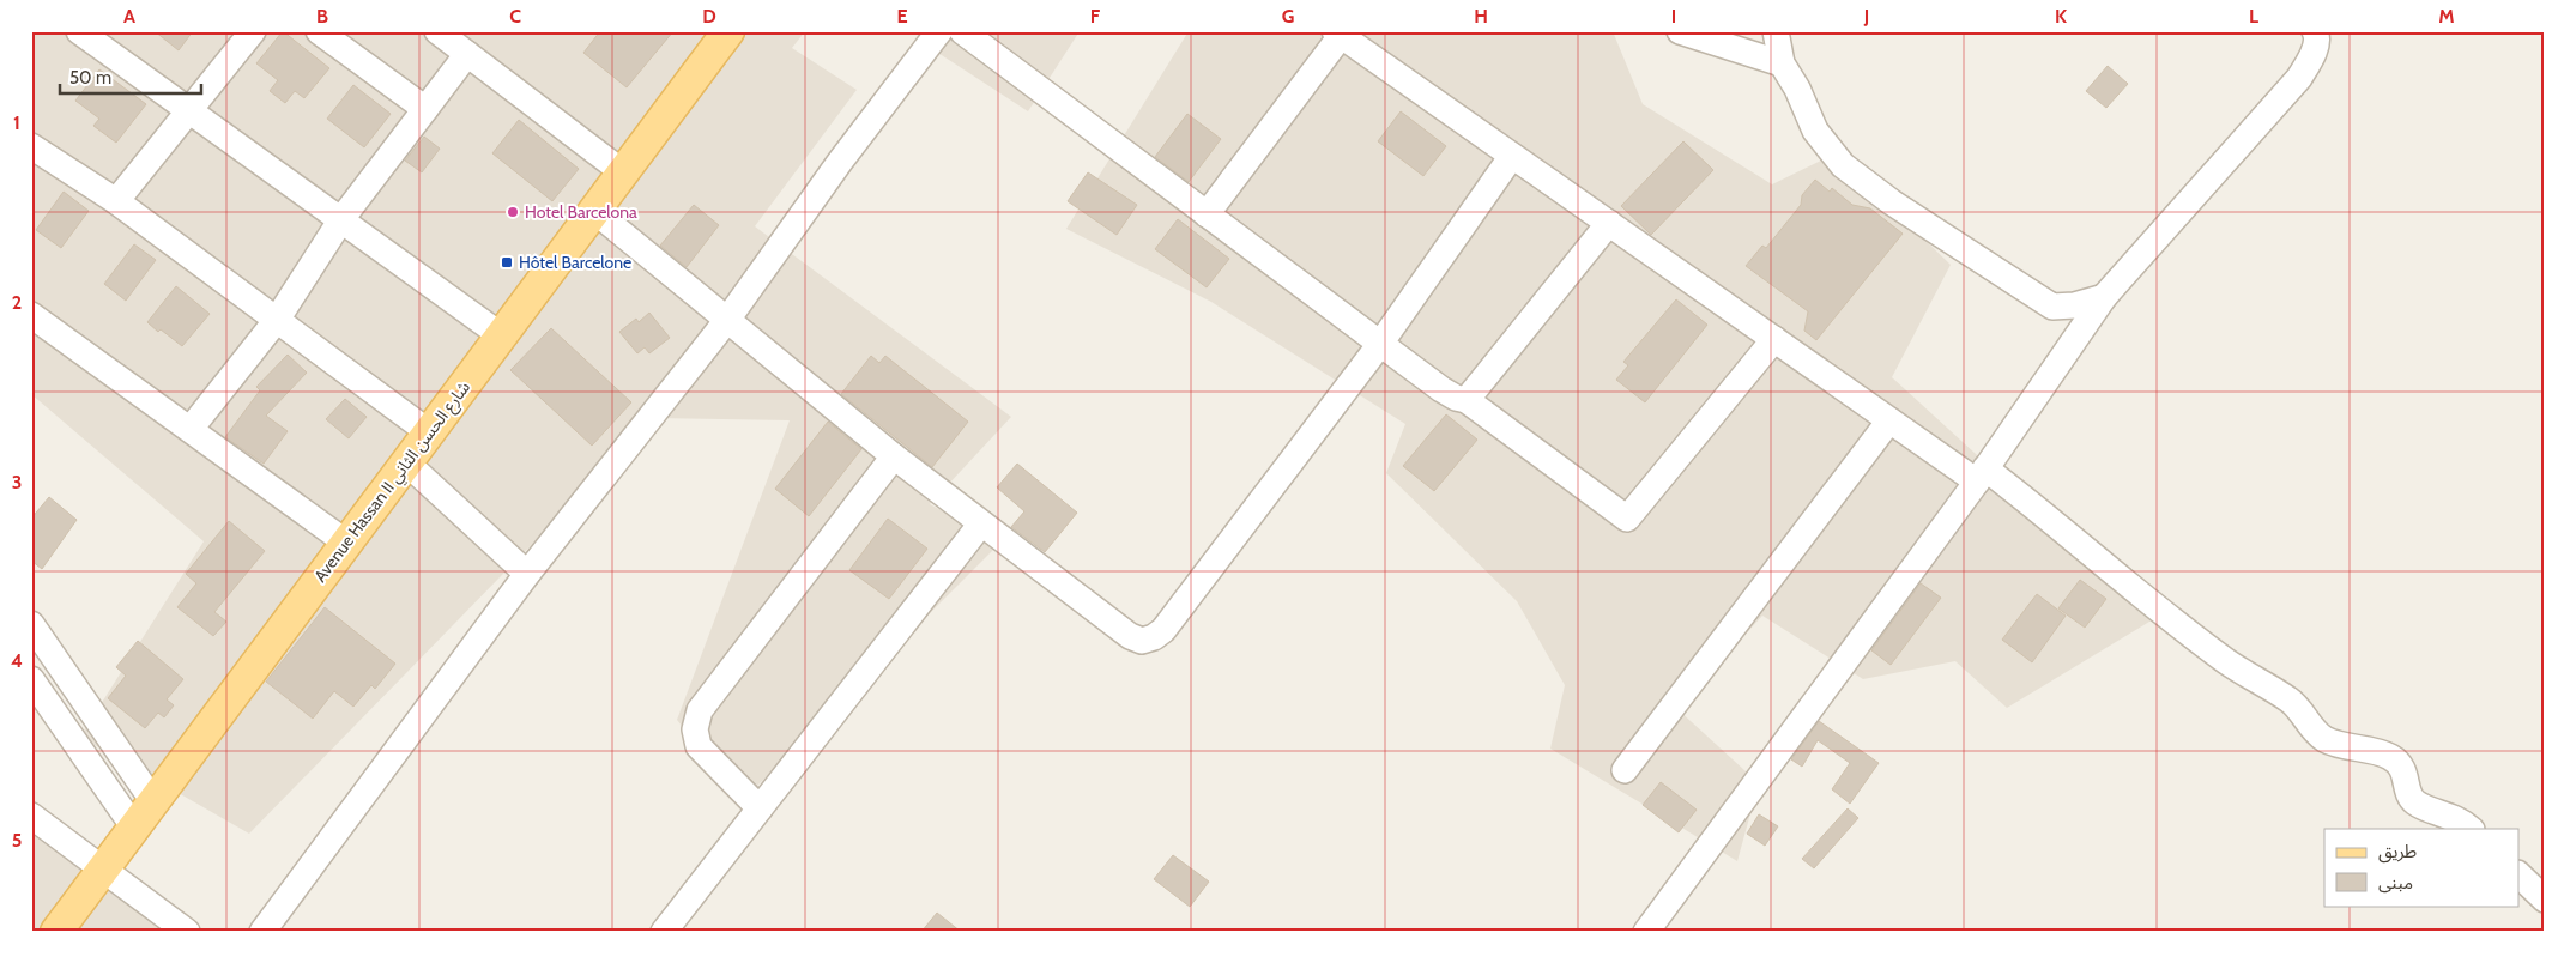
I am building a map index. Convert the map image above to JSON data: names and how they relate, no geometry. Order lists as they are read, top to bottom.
{
  "streets": {
    "main road": ["Avenue Hassan II شارع الحسن الثاني"]
  },
  "places": {
    "other": ["Hotel Barcelona"],
    "transit": ["Hôtel Barcelone"]
  },
  "legend": ["طريق", "مبنى"],
  "scale_bar": "50 m",
  "grid": {
    "columns": [
      "A",
      "B",
      "C",
      "D",
      "E",
      "F",
      "G",
      "H",
      "I",
      "J",
      "K",
      "L",
      "M"
    ],
    "rows": [
      "1",
      "2",
      "3",
      "4",
      "5"
    ]
  }
}
